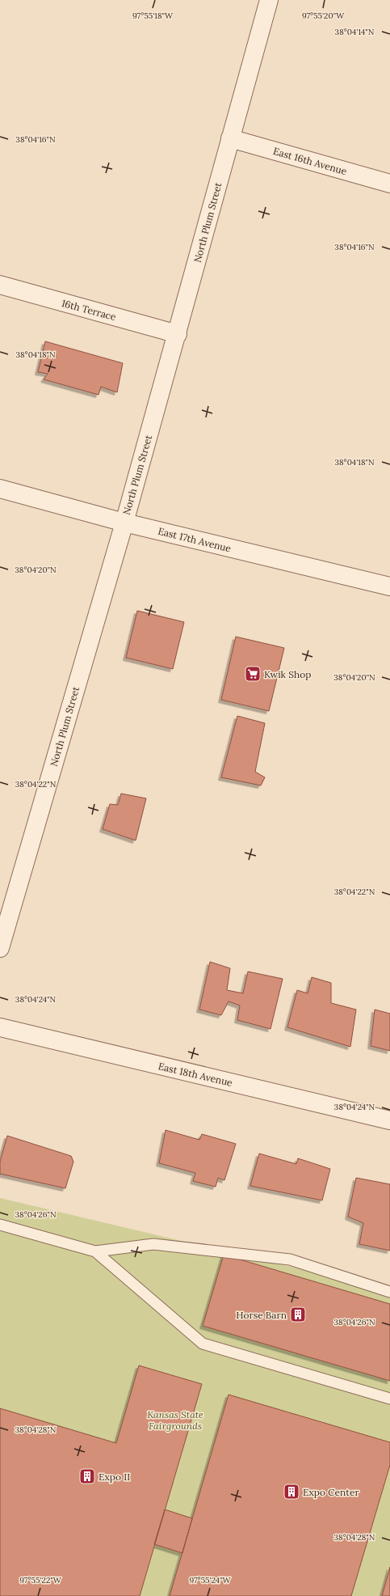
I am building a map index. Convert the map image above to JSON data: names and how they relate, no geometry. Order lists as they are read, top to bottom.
{
  "streets": {
    "street": [
      "East 16th Avenue",
      "North Plum Street",
      "16th Terrace",
      "East 17th Avenue",
      "East 18th Avenue"
    ]
  },
  "crossings": [
    ["East 16th Avenue", "North Plum Street"],
    ["North Plum Street", "16th Terrace"],
    ["North Plum Street", "East 17th Avenue"]
  ],
  "parks": ["Kansas State Fairgrounds"],
  "places": {
    "supermarket": ["Kwik Shop"],
    "building": ["Horse Barn", "Expo II", "Expo Center"]
  },
  "coordinates": [
    "97°55'18\"W",
    "97°55'20\"W",
    "38°04'14\"N",
    "38°04'16\"N",
    "38°04'18\"N",
    "38°04'20\"N",
    "38°04'22\"N",
    "38°04'24\"N",
    "38°04'26\"N",
    "38°04'28\"N",
    "97°55'22\"W",
    "97°55'24\"W"
  ]
}
